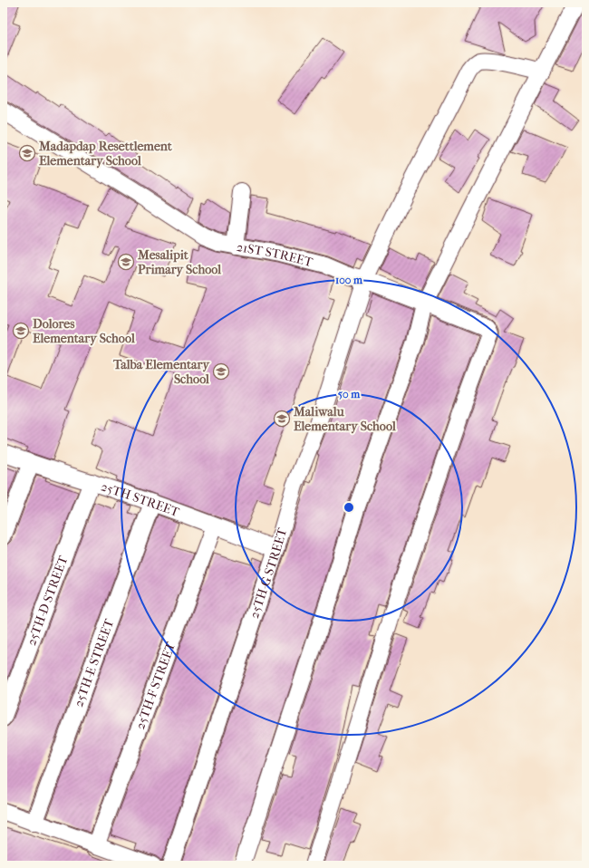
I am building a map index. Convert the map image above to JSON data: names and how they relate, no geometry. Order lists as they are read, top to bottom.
{
  "streets": {
    "street": [
      "21ST STREET",
      "25TH STREET",
      "25TH-G STREET",
      "25TH-D STREET",
      "25TH-E STREET",
      "25TH-F STREET"
    ]
  },
  "crossings": [
    ["21ST STREET", "25TH-G STREET"],
    ["25TH STREET", "25TH-G STREET"],
    ["25TH STREET", "25TH-D STREET"],
    ["25TH STREET", "25TH-E STREET"],
    ["25TH STREET", "25TH-F STREET"]
  ],
  "places": {
    "school or university": [
      "Madapdap Resettlement Elementary School",
      "Mesalipit Primary School",
      "Dolores Elementary School",
      "Talba Elementary School",
      "Maliwalu Elementary School"
    ]
  },
  "rings": ["100 m", "50 m"]
}
